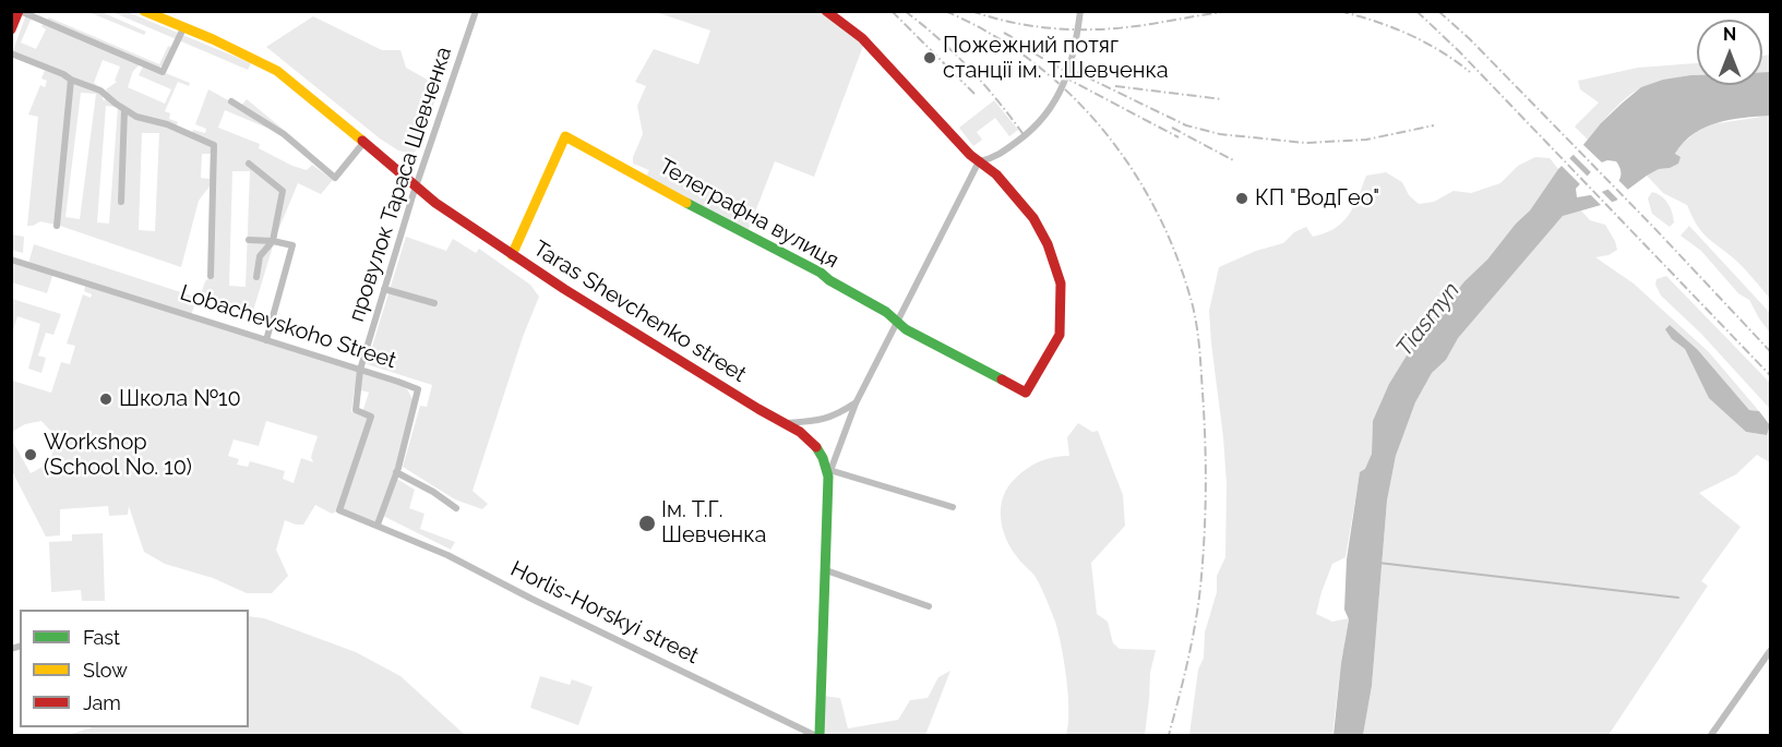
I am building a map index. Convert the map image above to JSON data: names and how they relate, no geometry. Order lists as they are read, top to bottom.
{
  "streets": {
    "street": [
      "провулок Тараса Шевченка",
      "Телеграфна вулиця",
      "Taras Shevchenko street",
      "Lobachevskoho Street",
      "Horlis-Horskyi street"
    ]
  },
  "crossings": [
    ["провулок Тараса Шевченка", "Taras Shevchenko street"],
    ["провулок Тараса Шевченка", "Lobachevskoho Street"],
    ["провулок Тараса Шевченка", "Horlis-Horskyi street"],
    ["Телеграфна вулиця", "Taras Shevchenko street"],
    ["Lobachevskoho Street", "Horlis-Horskyi street"]
  ],
  "water": ["Tiasmyn"],
  "places": [
    "Пожежний потяг станції ім. Т.Шевченка",
    "КП \"ВодГео\"",
    "Школа №10",
    "Workshop (School No. 10)",
    "Ім. Т.Г. Шевченка"
  ],
  "legend": ["Fast", "Slow", "Jam"],
  "north": "top"
}
